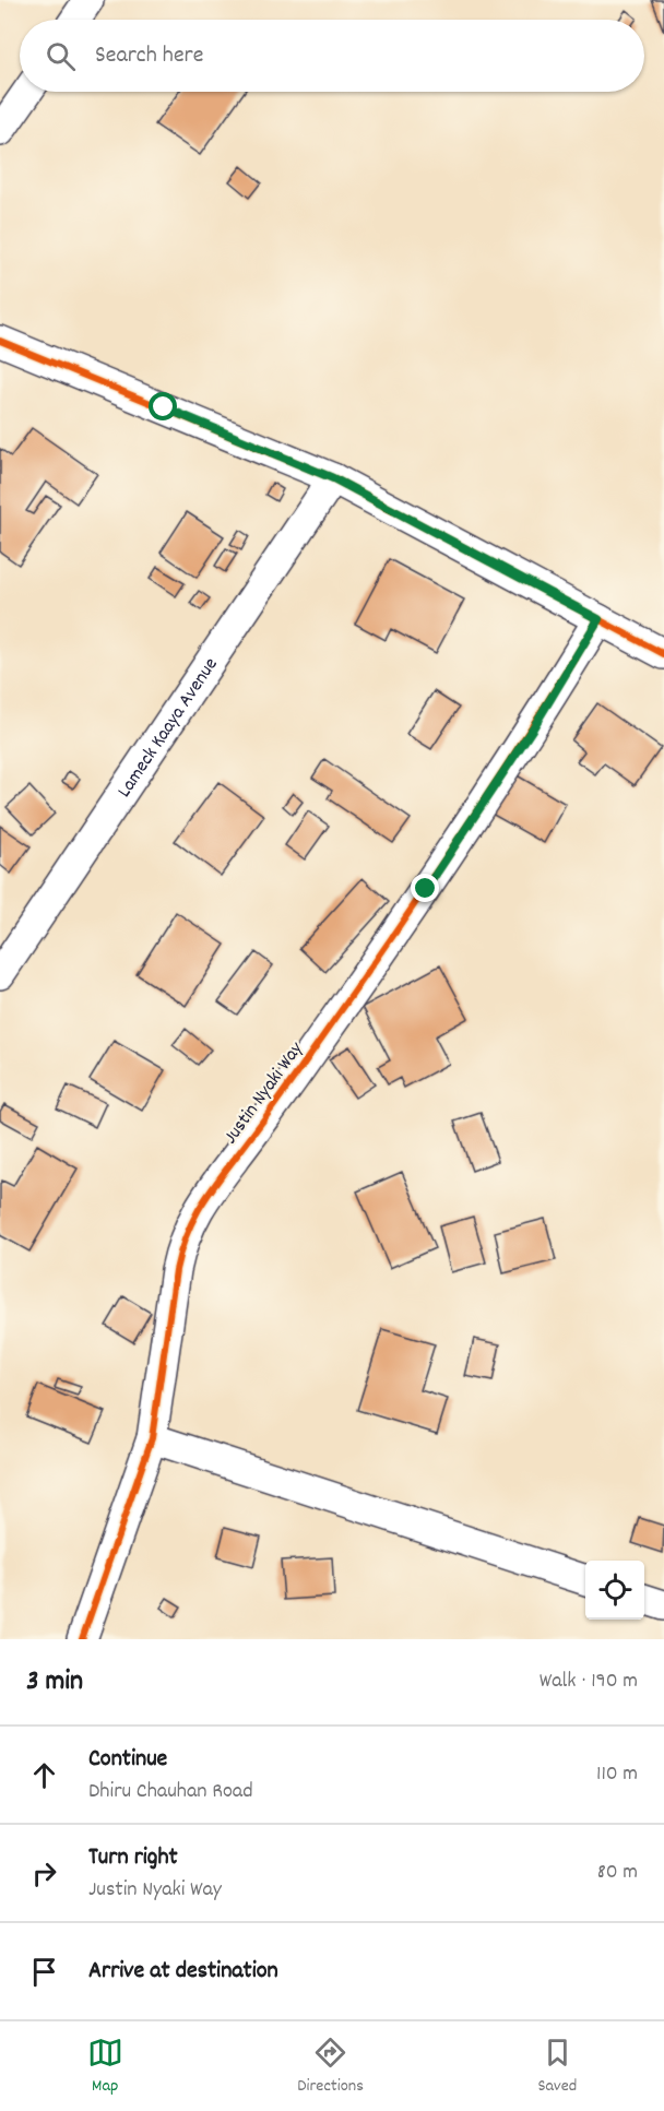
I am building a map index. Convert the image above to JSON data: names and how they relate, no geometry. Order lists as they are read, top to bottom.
{
  "streets": {
    "street": ["Lameck Kaaya Avenue", "Justin Nyaki Way"]
  },
  "page": {
    "search": "Search here",
    "heading": ["3 min", "Walk · 190 m"],
    "list": [
      ["Continue", "Dhiru Chauhan Road", "110 m"],
      ["Turn right", "Justin Nyaki Way", "80 m"],
      "Arrive at destination"
    ],
    "nav": ["Map", "Directions", "Saved"]
  }
}
